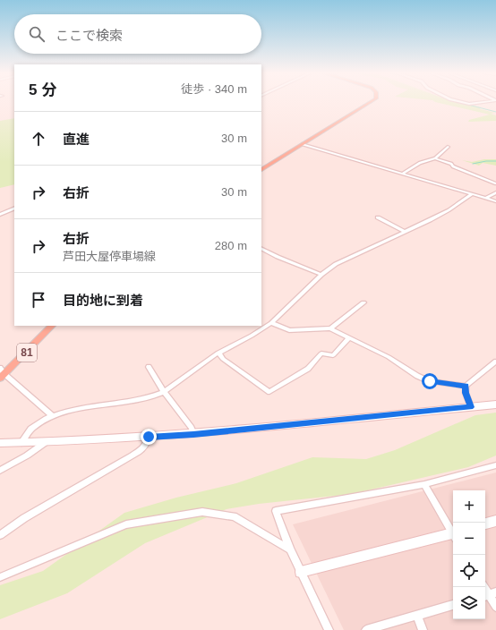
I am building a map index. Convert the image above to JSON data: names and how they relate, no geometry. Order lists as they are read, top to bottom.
{
  "streets": {
    "main road": ["81"]
  },
  "page": {
    "search": "ここで検索",
    "heading": ["5 分", "徒歩 · 340 m"],
    "list": [
      ["直進", "30 m"],
      ["右折", "30 m"],
      ["右折", "芦田大屋停車場線", "280 m"],
      "目的地に到着"
    ],
    "map_buttons": ["+", "−"]
  }
}
